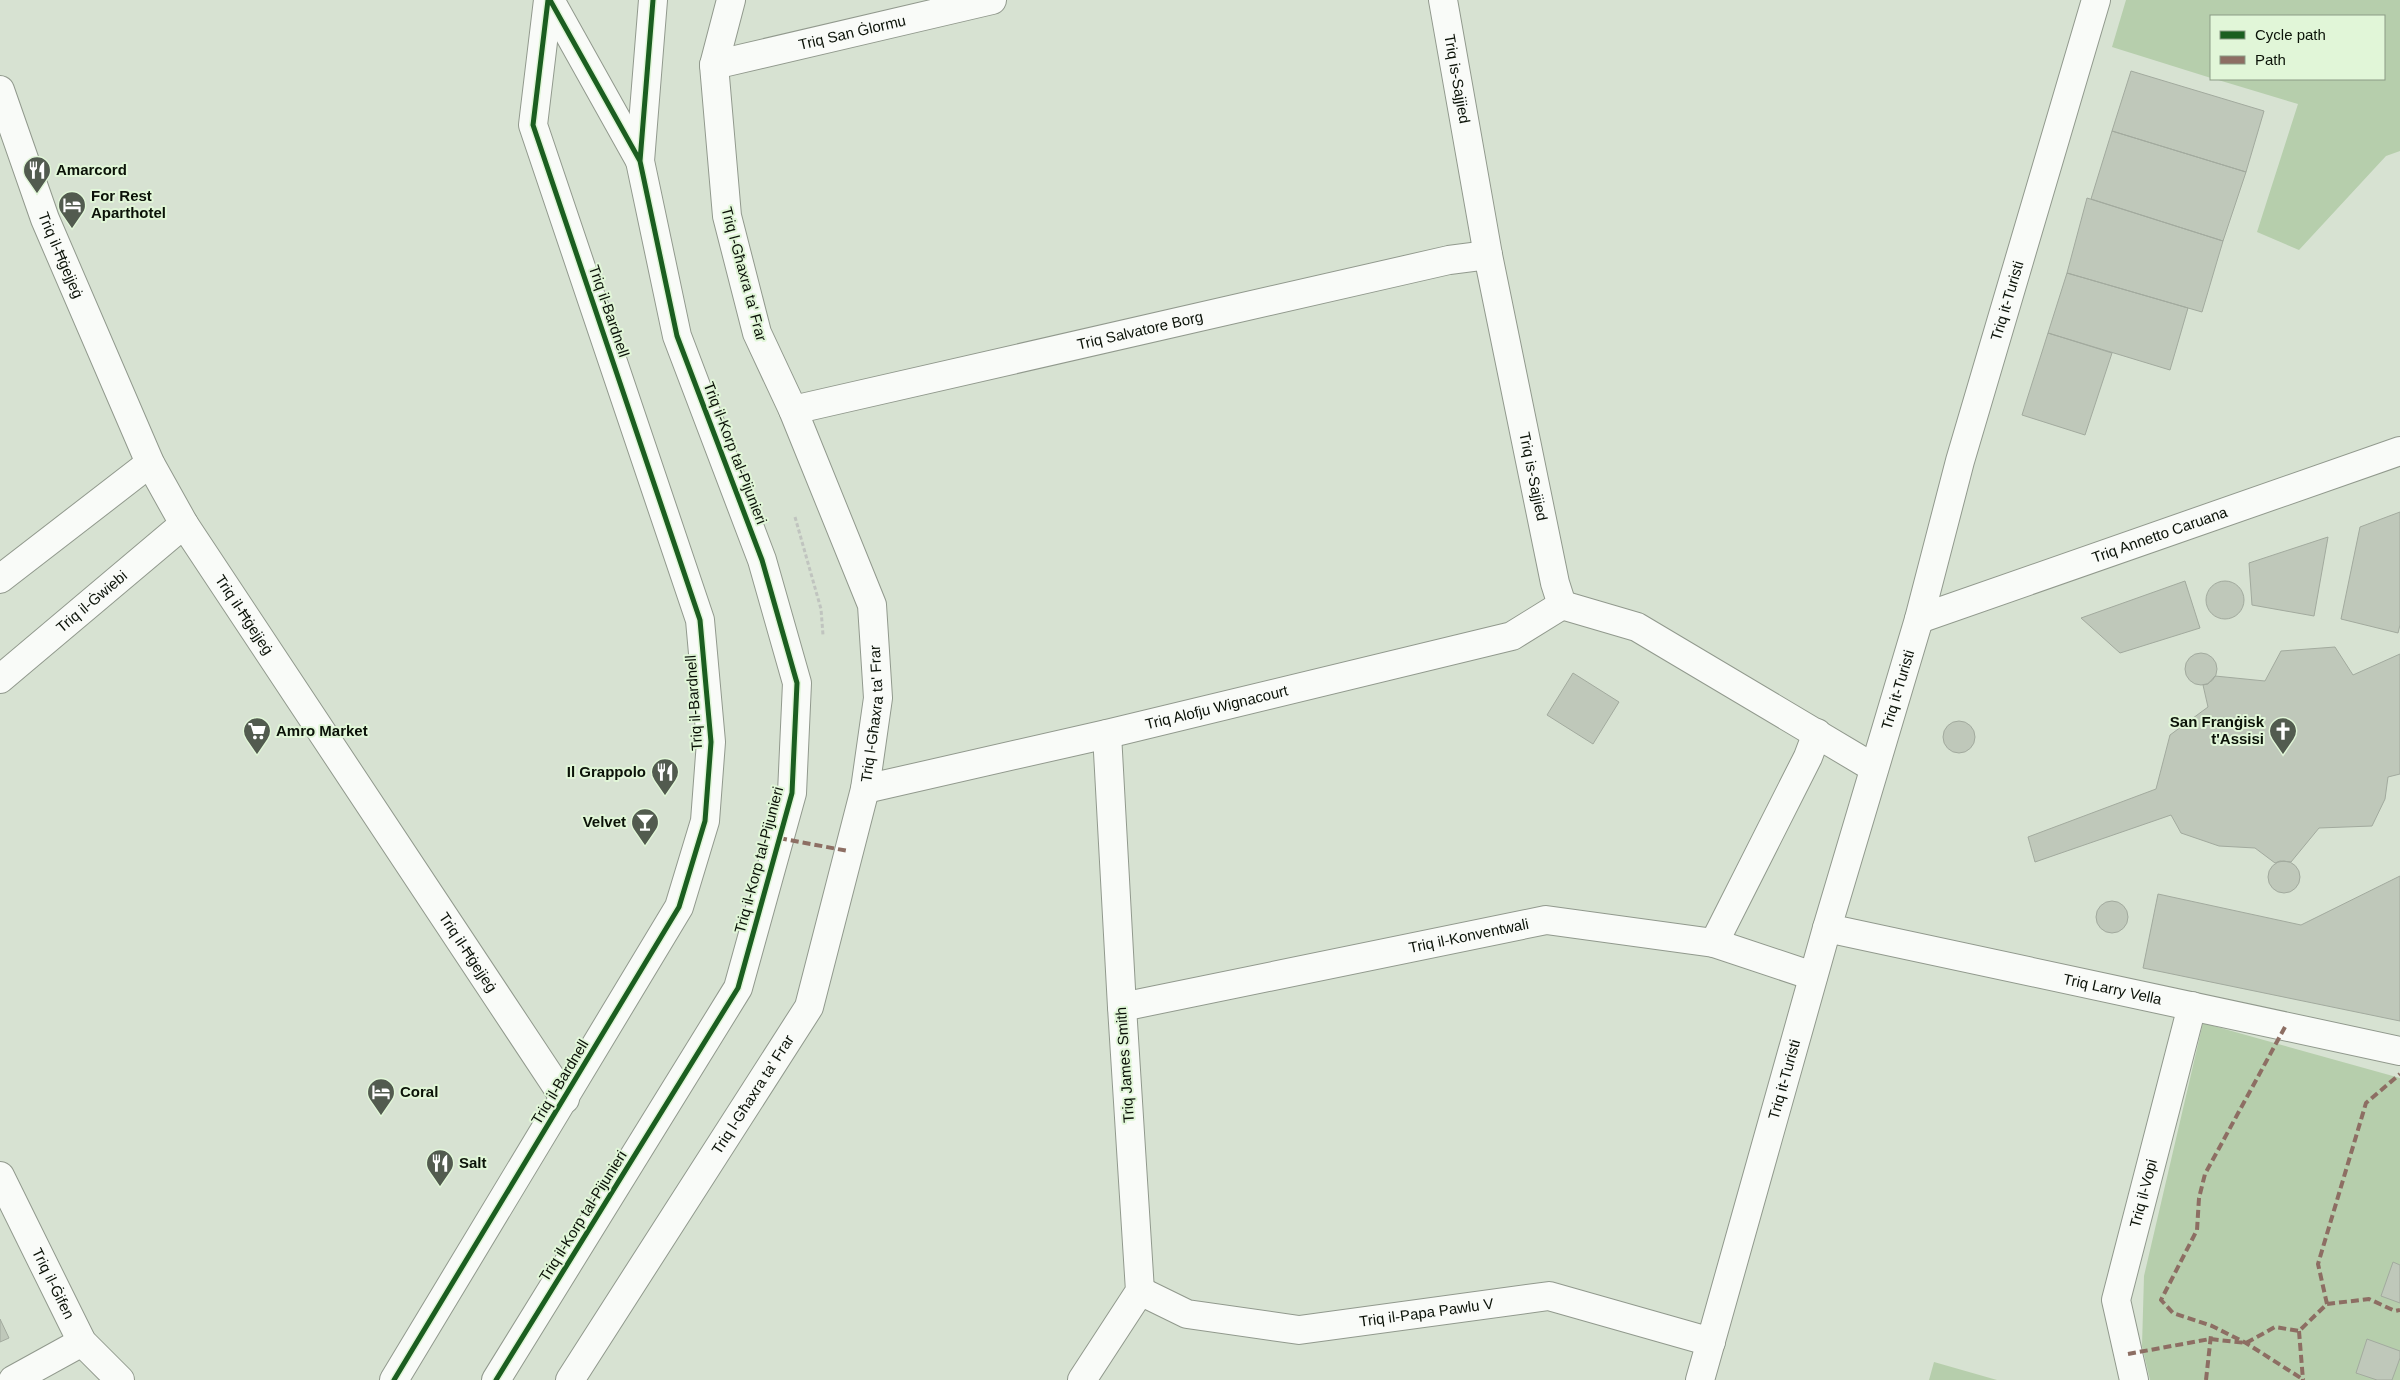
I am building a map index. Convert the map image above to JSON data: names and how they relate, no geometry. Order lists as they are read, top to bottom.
{
  "streets": {
    "street": [
      "Triq San Ġlormu",
      "Triq is-Sajjied",
      "Triq il-Ħġejjeġ",
      "Triq l-Għaxra ta' Frar",
      "Triq it-Turisti",
      "Triq il-Bardnell",
      "Triq Salvatore Borg",
      "Triq il-Korp tal-Pijunieri",
      "Triq Annetto Caruana",
      "Triq il-Ġwiebi",
      "Triq Alofju Wignacourt",
      "Triq il-Konventwali",
      "Triq Larry Vella",
      "Triq James Smith",
      "Triq il-Vopi",
      "Triq il-Ġifen",
      "Triq il-Papa Pawlu V"
    ]
  },
  "crossings": [
    ["Triq San Ġlormu", "Triq l-Għaxra ta' Frar"],
    ["Triq is-Sajjied", "Triq Salvatore Borg"],
    ["Triq is-Sajjied", "Triq Alofju Wignacourt"],
    ["Triq il-Ħġejjeġ", "Triq il-Bardnell"],
    ["Triq il-Ħġejjeġ", "Triq il-Ġwiebi"],
    ["Triq l-Għaxra ta' Frar", "Triq Salvatore Borg"],
    ["Triq l-Għaxra ta' Frar", "Triq Alofju Wignacourt"],
    ["Triq it-Turisti", "Triq Annetto Caruana"],
    ["Triq it-Turisti", "Triq il-Konventwali"],
    ["Triq it-Turisti", "Triq Larry Vella"],
    ["Triq it-Turisti", "Triq il-Papa Pawlu V"],
    ["Triq Alofju Wignacourt", "Triq James Smith"],
    ["Triq il-Konventwali", "Triq James Smith"],
    ["Triq Larry Vella", "Triq il-Vopi"],
    ["Triq James Smith", "Triq il-Papa Pawlu V"]
  ],
  "places": {
    "restaurant": ["Amarcord", "Il Grappolo", "Salt"],
    "hotel": ["For Rest Aparthotel", "Coral"],
    "supermarket": ["Amro Market"],
    "church": ["San Franġisk t'Assisi"],
    "bar": ["Velvet"]
  },
  "legend": ["Cycle path", "Path"]
}
